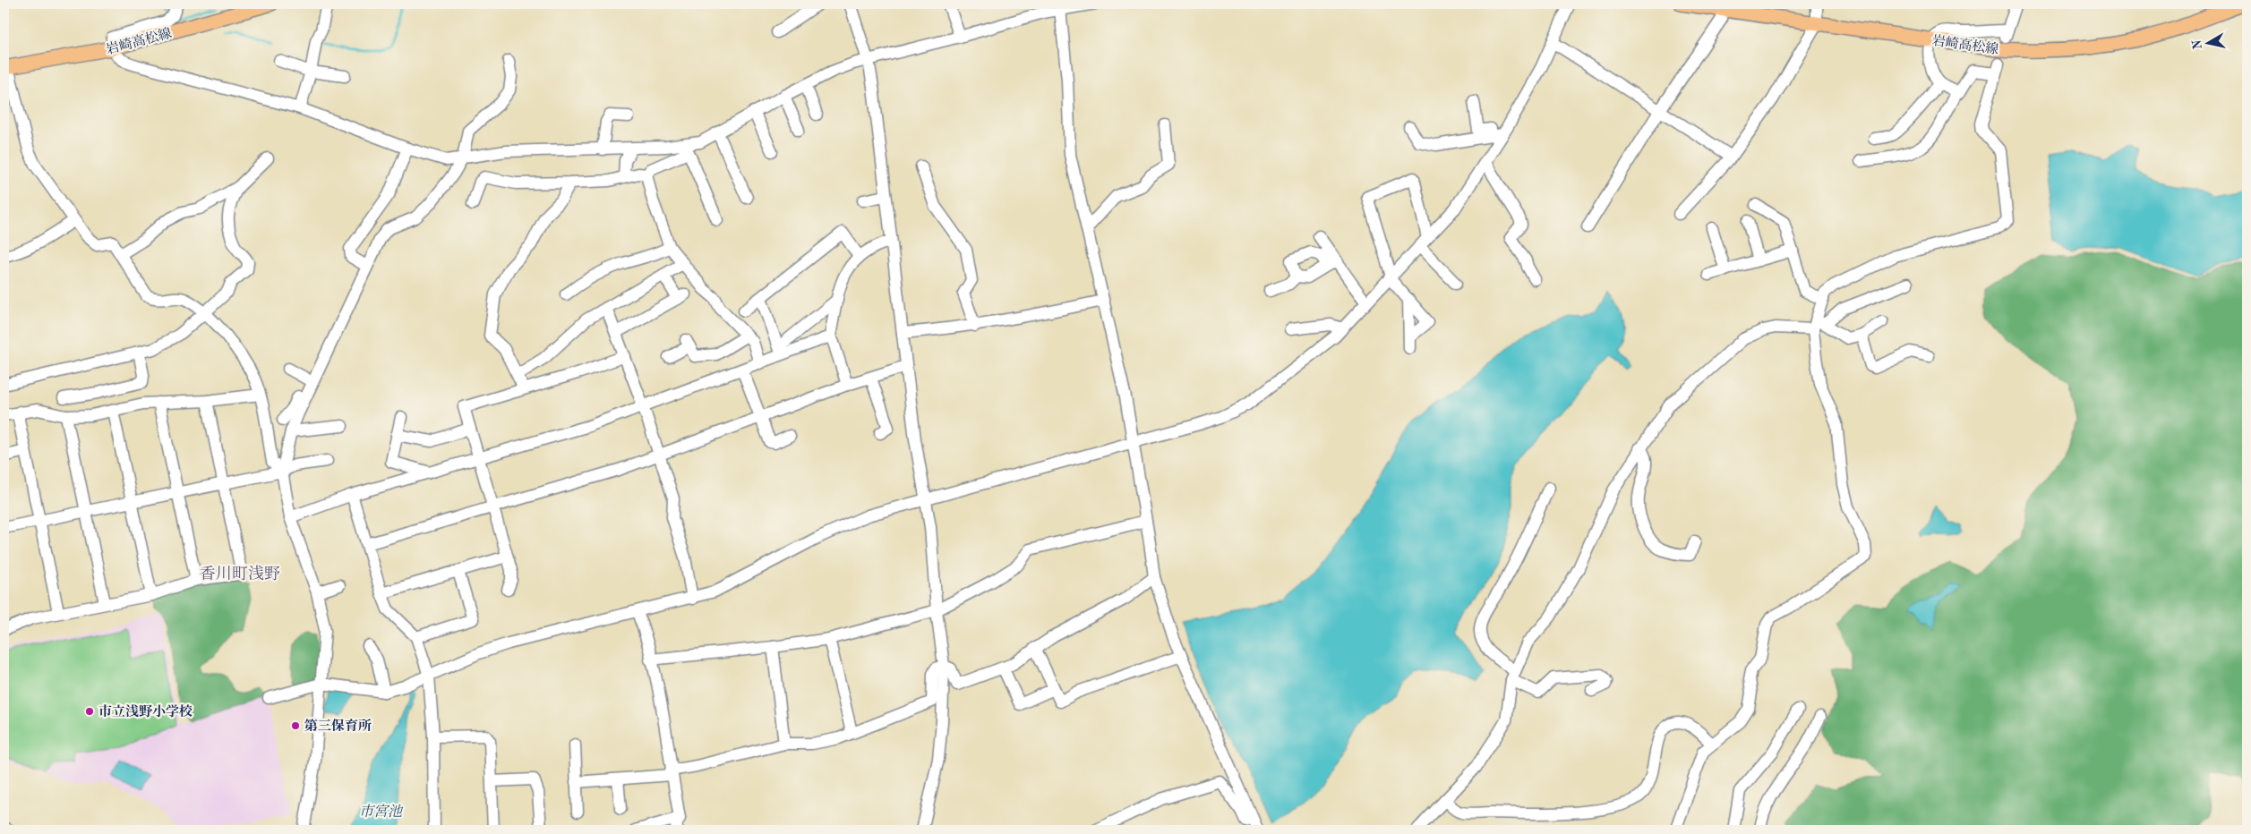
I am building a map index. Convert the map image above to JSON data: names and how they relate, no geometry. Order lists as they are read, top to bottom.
{
  "streets": {
    "main road": ["岩崎高松線"]
  },
  "districts": ["香川町浅野"],
  "water": ["市宮池"],
  "places": ["市立浅野小学校", "第三保育所"],
  "north": "left"
}
